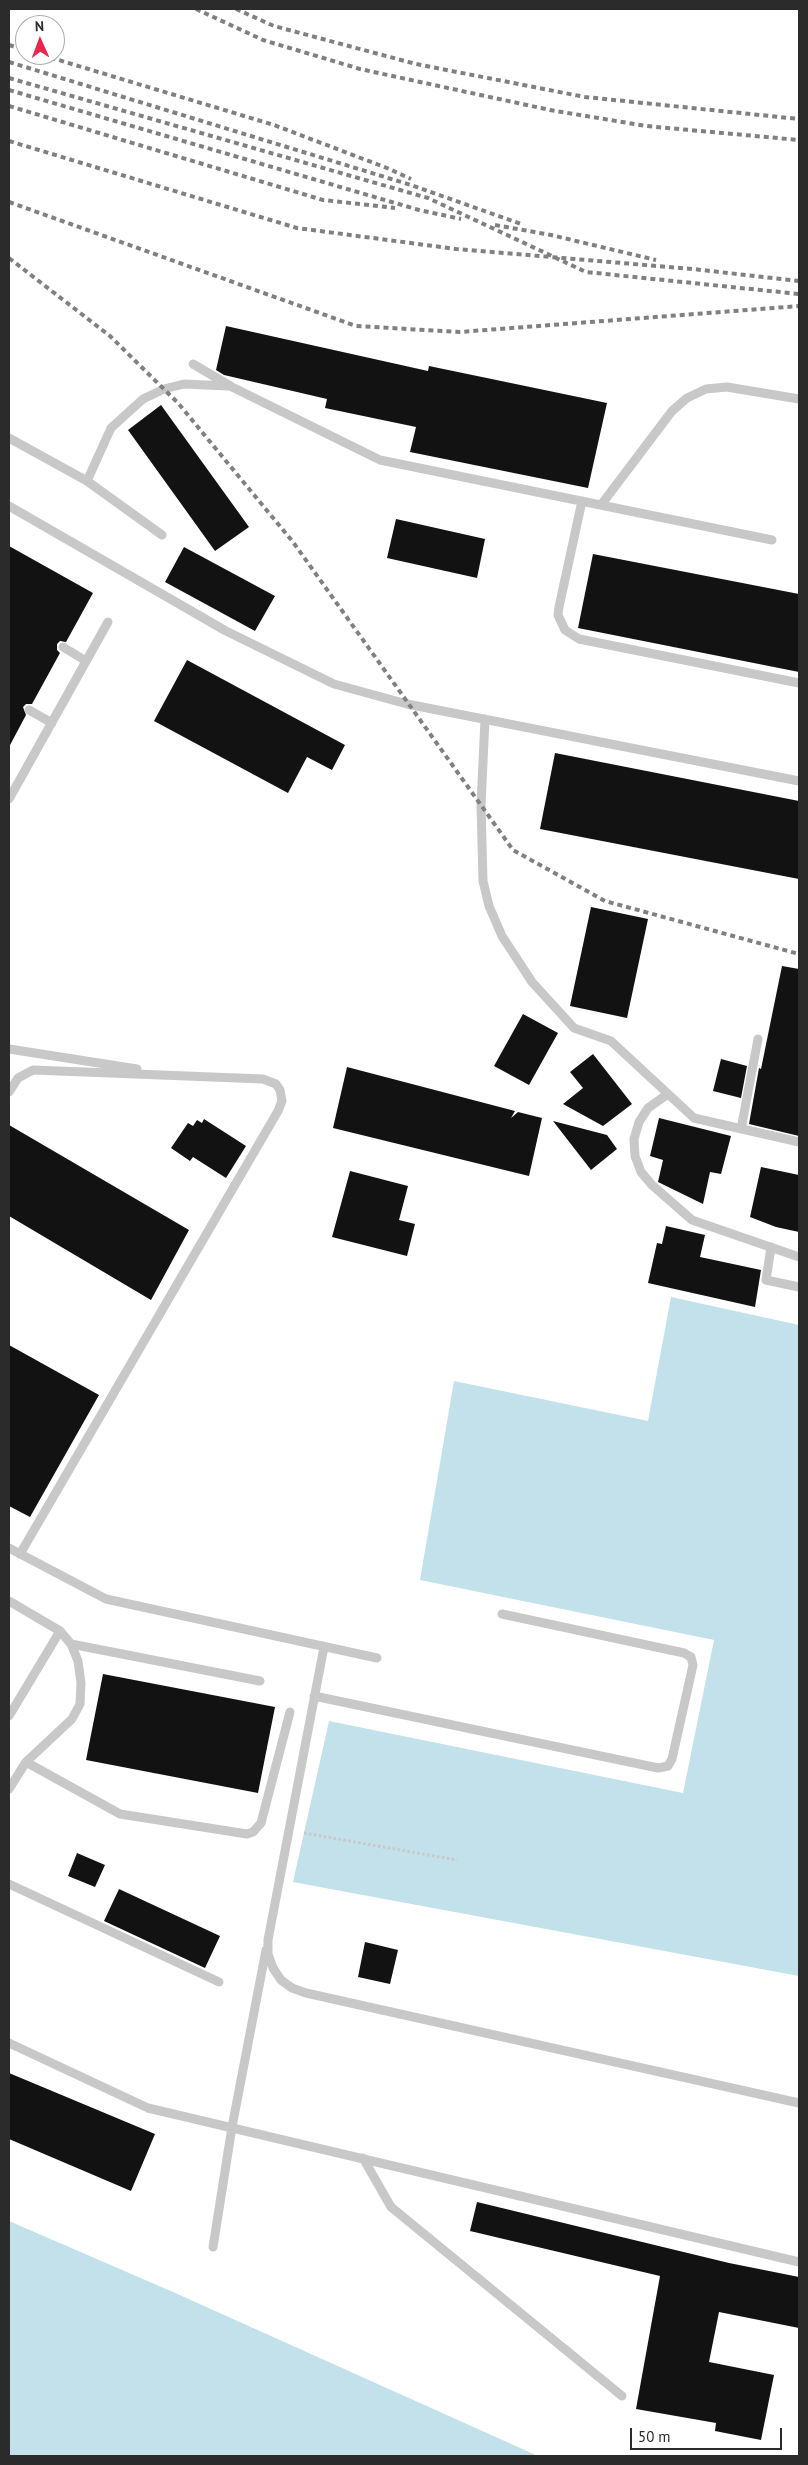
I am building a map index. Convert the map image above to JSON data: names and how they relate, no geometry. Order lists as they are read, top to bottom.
{
  "scale_bar": "50 m",
  "north": "top"
}
